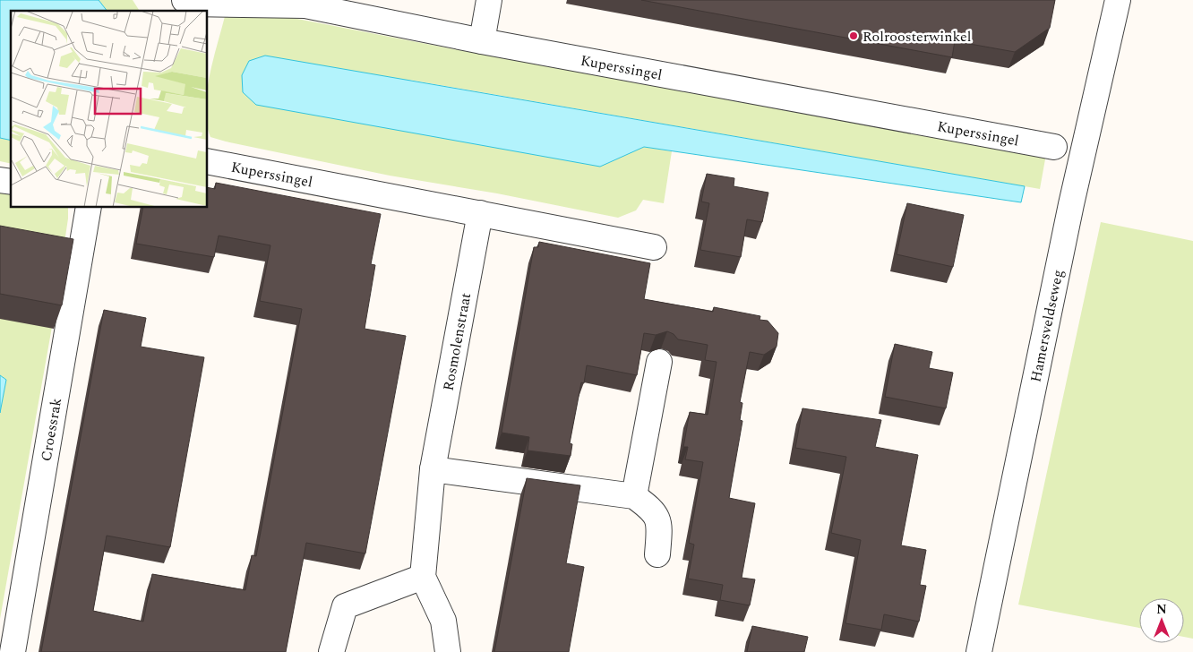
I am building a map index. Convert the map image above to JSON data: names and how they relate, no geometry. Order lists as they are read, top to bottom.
{
  "streets": {
    "street": [
      "Kuperssingel",
      "Hamersveldseweg",
      "Rosmolenstraat",
      "Croessrak"
    ]
  },
  "crossings": [
    ["Kuperssingel", "Rosmolenstraat"]
  ],
  "places": ["Rolroosterwinkel"],
  "north": "top"
}
